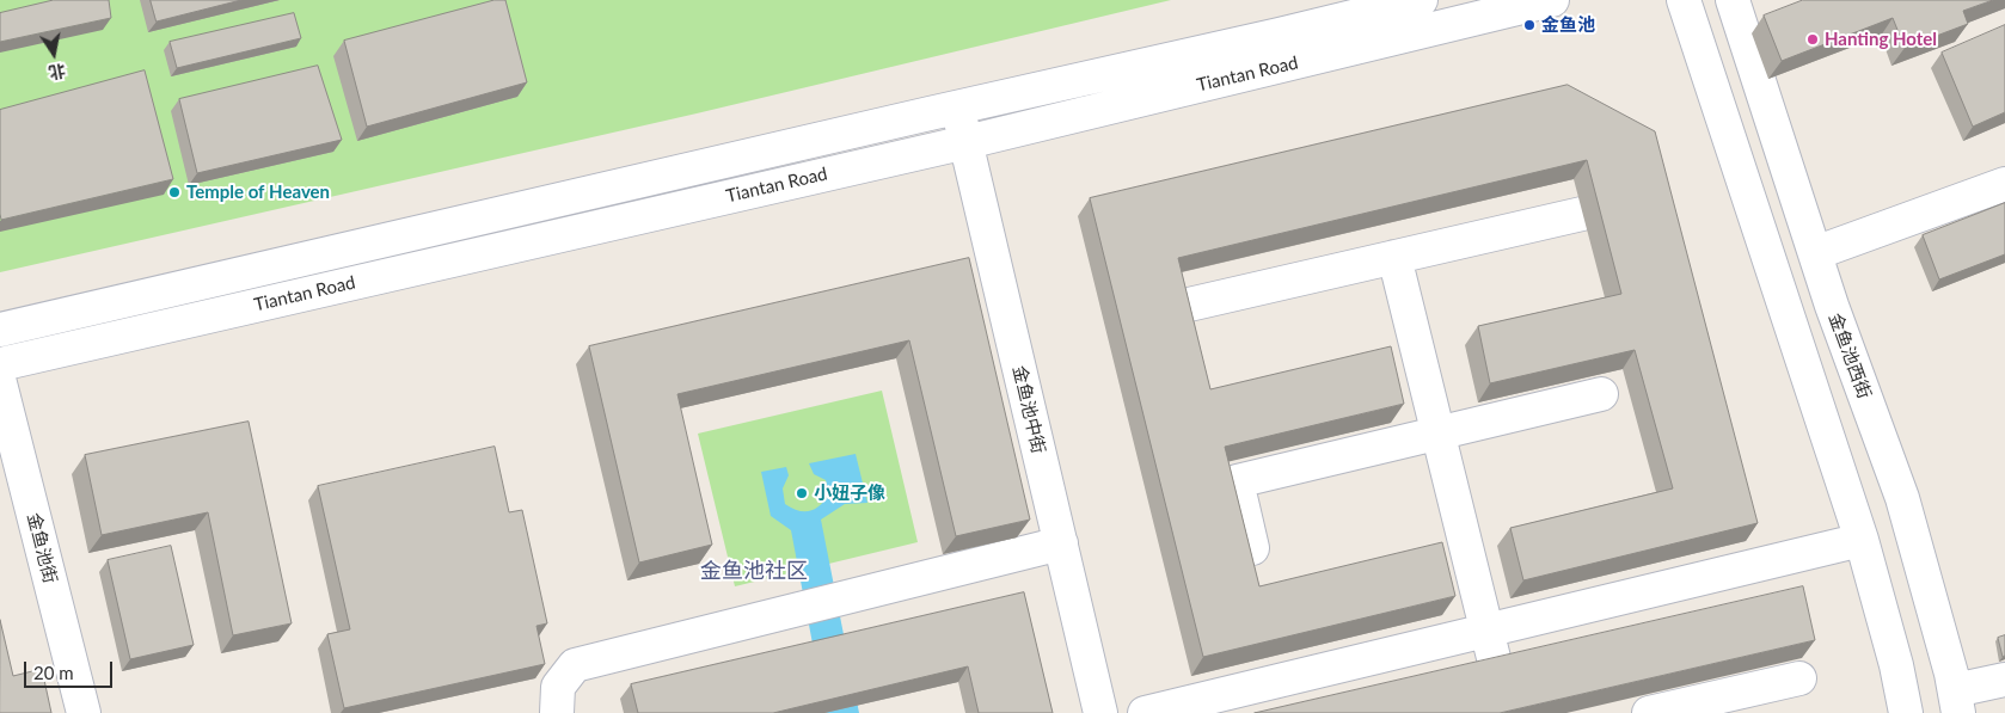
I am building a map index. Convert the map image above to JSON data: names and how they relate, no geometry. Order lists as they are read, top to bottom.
{
  "streets": {
    "street": [
      "Tiantan Road",
      "金鱼池西街",
      "金鱼池中街",
      "金鱼池街"
    ]
  },
  "crossings": [
    ["Tiantan Road", "金鱼池中街"]
  ],
  "districts": ["金鱼池社区"],
  "places": [
    "金鱼池",
    "Hanting Hotel",
    "Temple of Heaven",
    "小妞子像"
  ],
  "scale_bar": "20 m",
  "north": "bottom"
}
